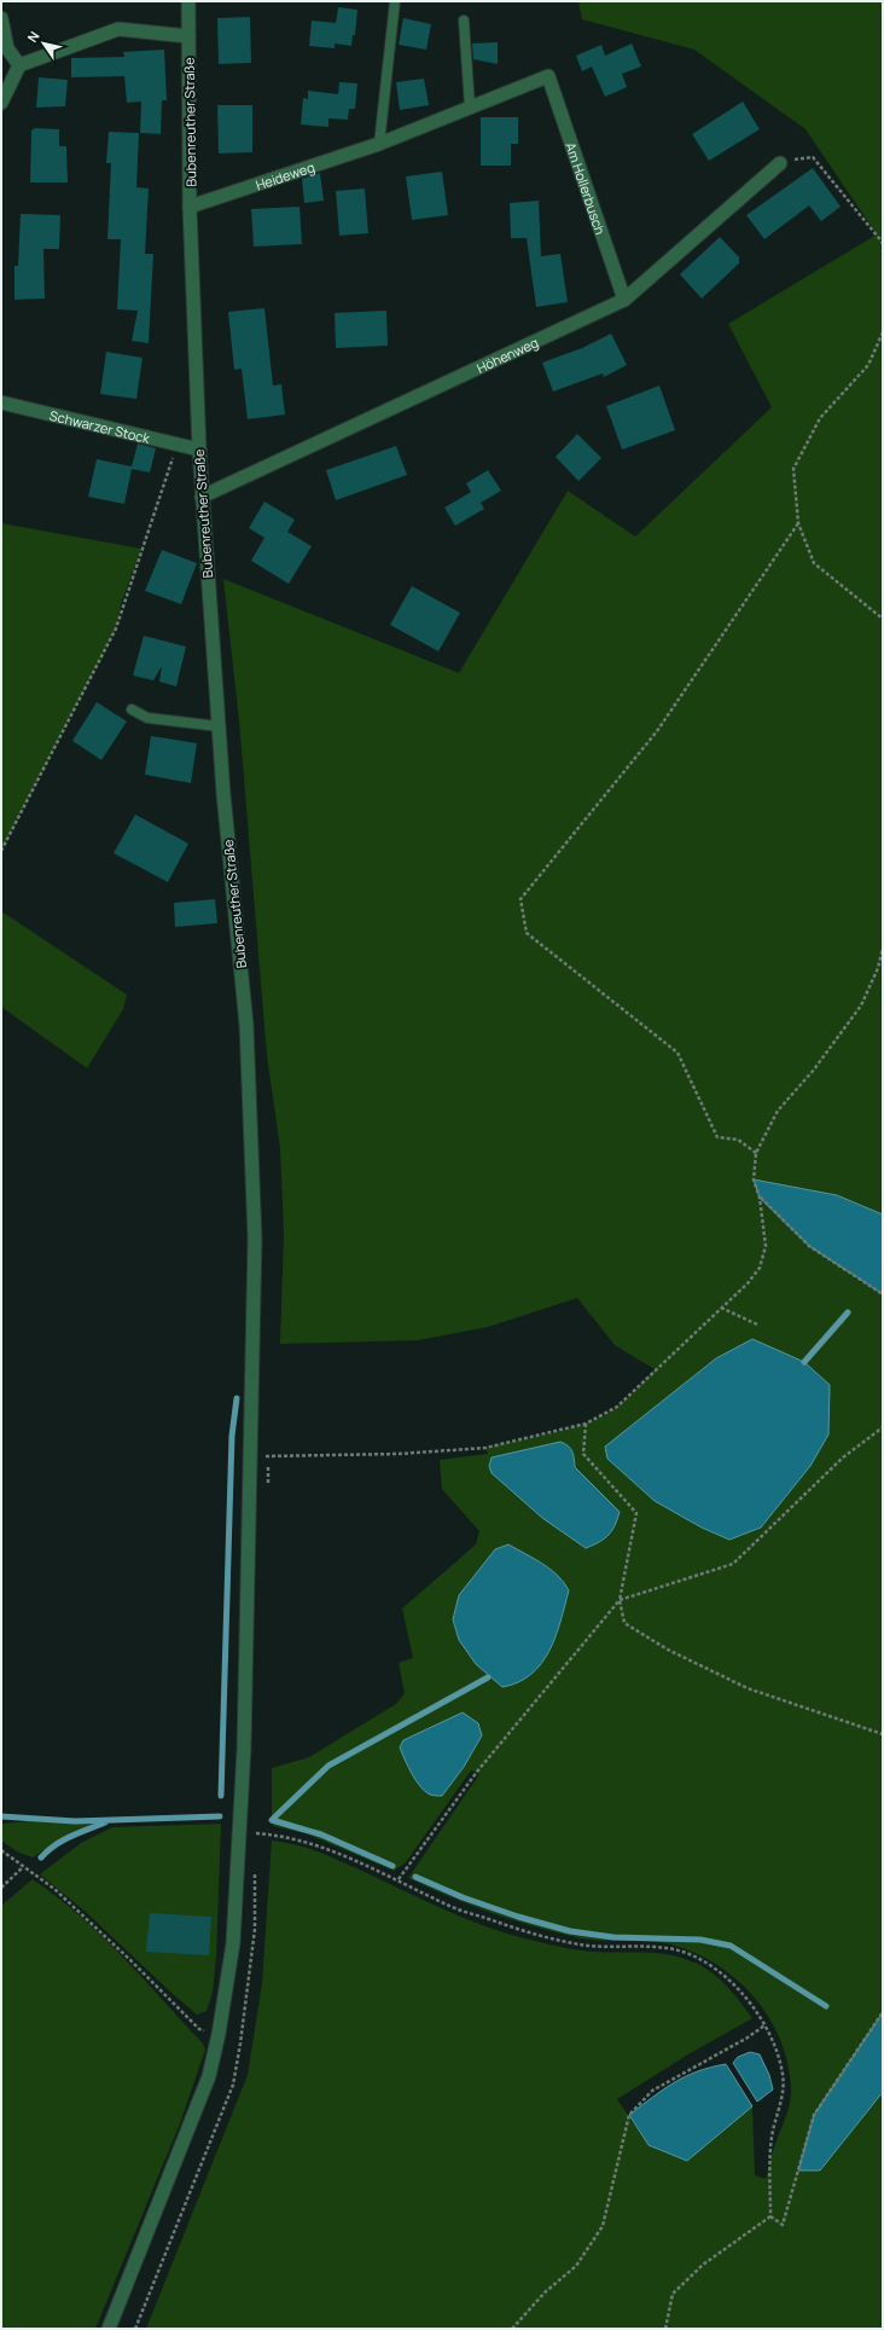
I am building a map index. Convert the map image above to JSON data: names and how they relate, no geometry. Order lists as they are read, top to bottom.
{
  "streets": {
    "street": [
      "Bubenreuther Straße",
      "Heideweg",
      "Am Hollerbusch",
      "Höhenweg",
      "Schwarzer Stock"
    ]
  },
  "crossings": [
    ["Bubenreuther Straße", "Heideweg"],
    ["Bubenreuther Straße", "Höhenweg"],
    ["Bubenreuther Straße", "Schwarzer Stock"],
    ["Heideweg", "Am Hollerbusch"],
    ["Am Hollerbusch", "Höhenweg"]
  ],
  "north": "top left"
}
